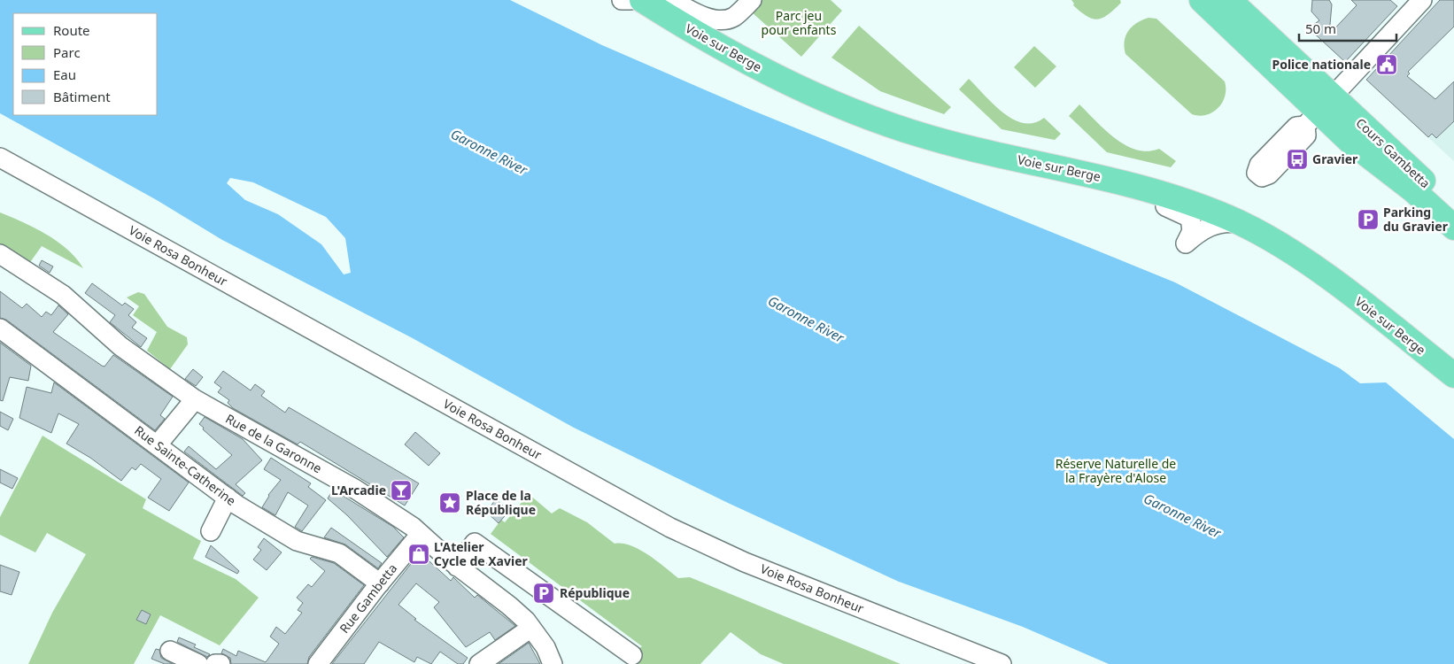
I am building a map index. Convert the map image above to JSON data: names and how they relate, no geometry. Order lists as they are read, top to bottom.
{
  "streets": {
    "main road": ["Voie sur Berge", "Cours Gambetta"],
    "street": [
      "Voie Rosa Bonheur",
      "Rue de la Garonne",
      "Rue Sainte-Catherine",
      "Rue Gambetta"
    ]
  },
  "crossings": [
    ["Rue de la Garonne", "Rue Gambetta"],
    ["Rue Sainte-Catherine", "Rue Gambetta"]
  ],
  "water": ["Garonne River"],
  "parks": ["Parc jeu pour enfants", "Réserve Naturelle de la Frayère d'Alose"],
  "places": {
    "public building": ["Police nationale"],
    "bus stop": ["Gravier"],
    "parking": ["Parking du Gravier", "République"],
    "bar": ["L'Arcadie"],
    "place": ["Place de la République"],
    "shop": ["L'Atelier Cycle de Xavier"]
  },
  "legend": [
    "Route",
    "Parc",
    "Eau",
    "Bâtiment"
  ],
  "scale_bar": "50 m"
}
